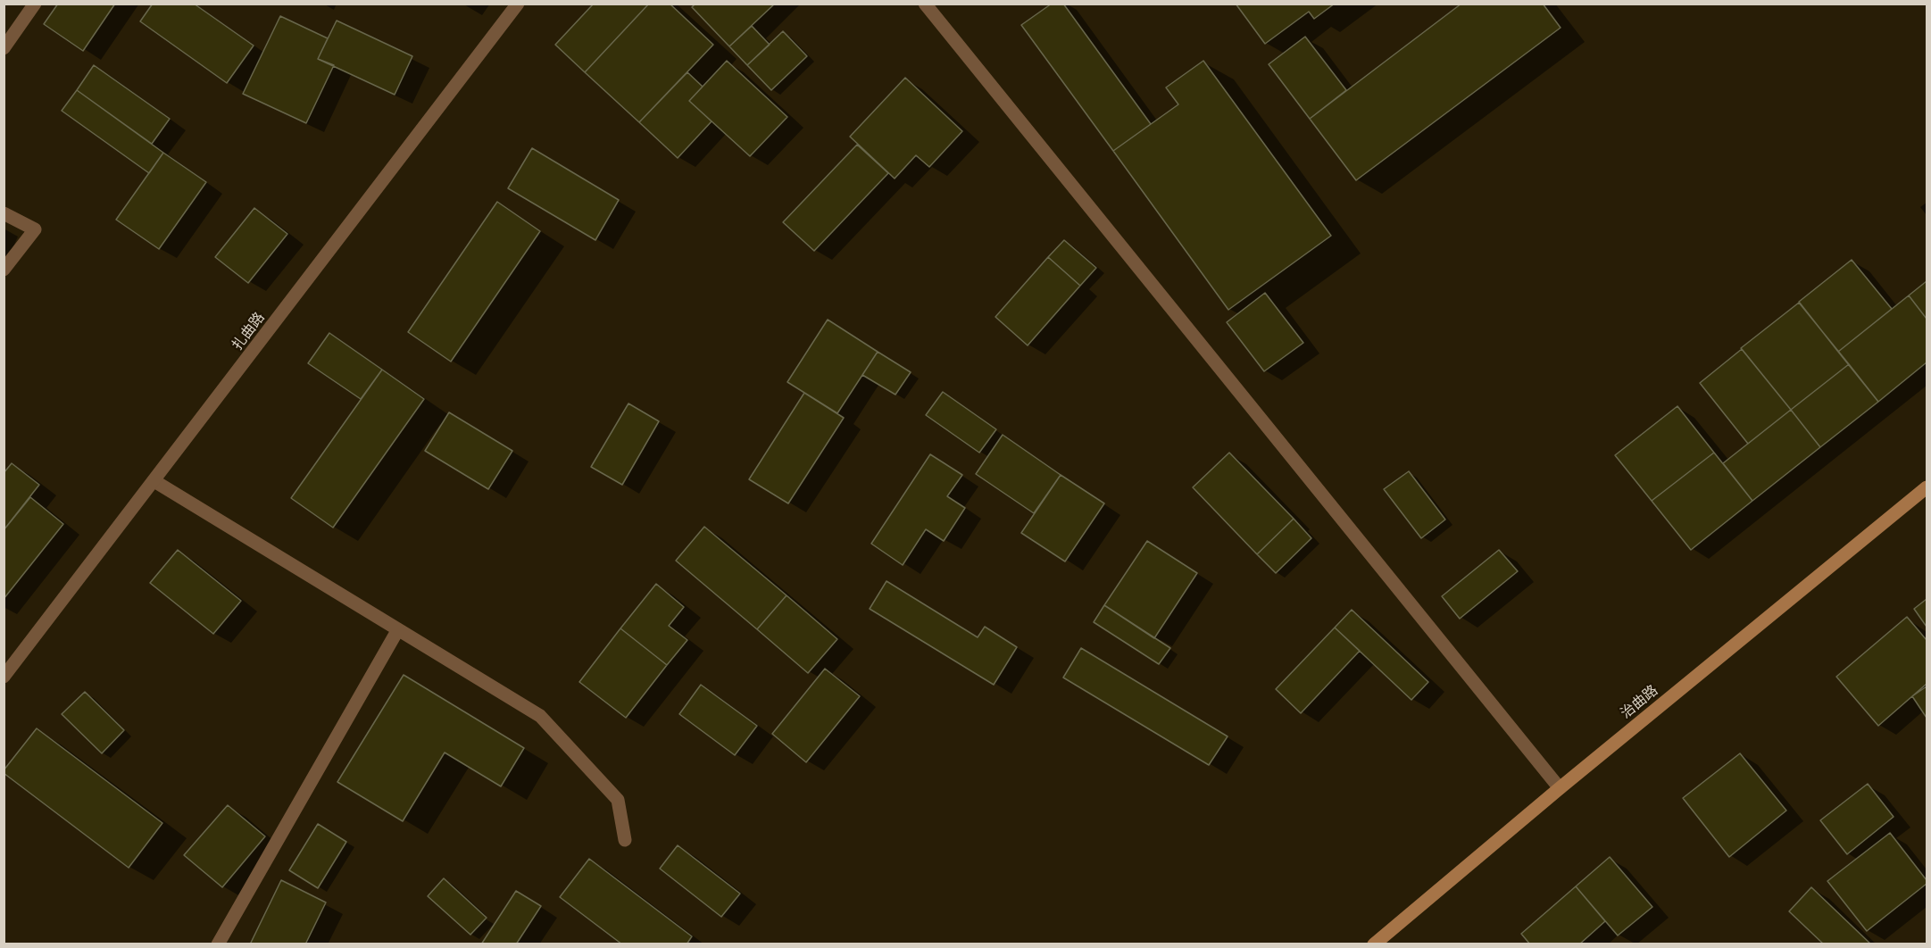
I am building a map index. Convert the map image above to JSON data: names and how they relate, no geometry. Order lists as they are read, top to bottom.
{
  "streets": {
    "main road": ["治曲路"],
    "street": ["扎曲路"]
  }
}
